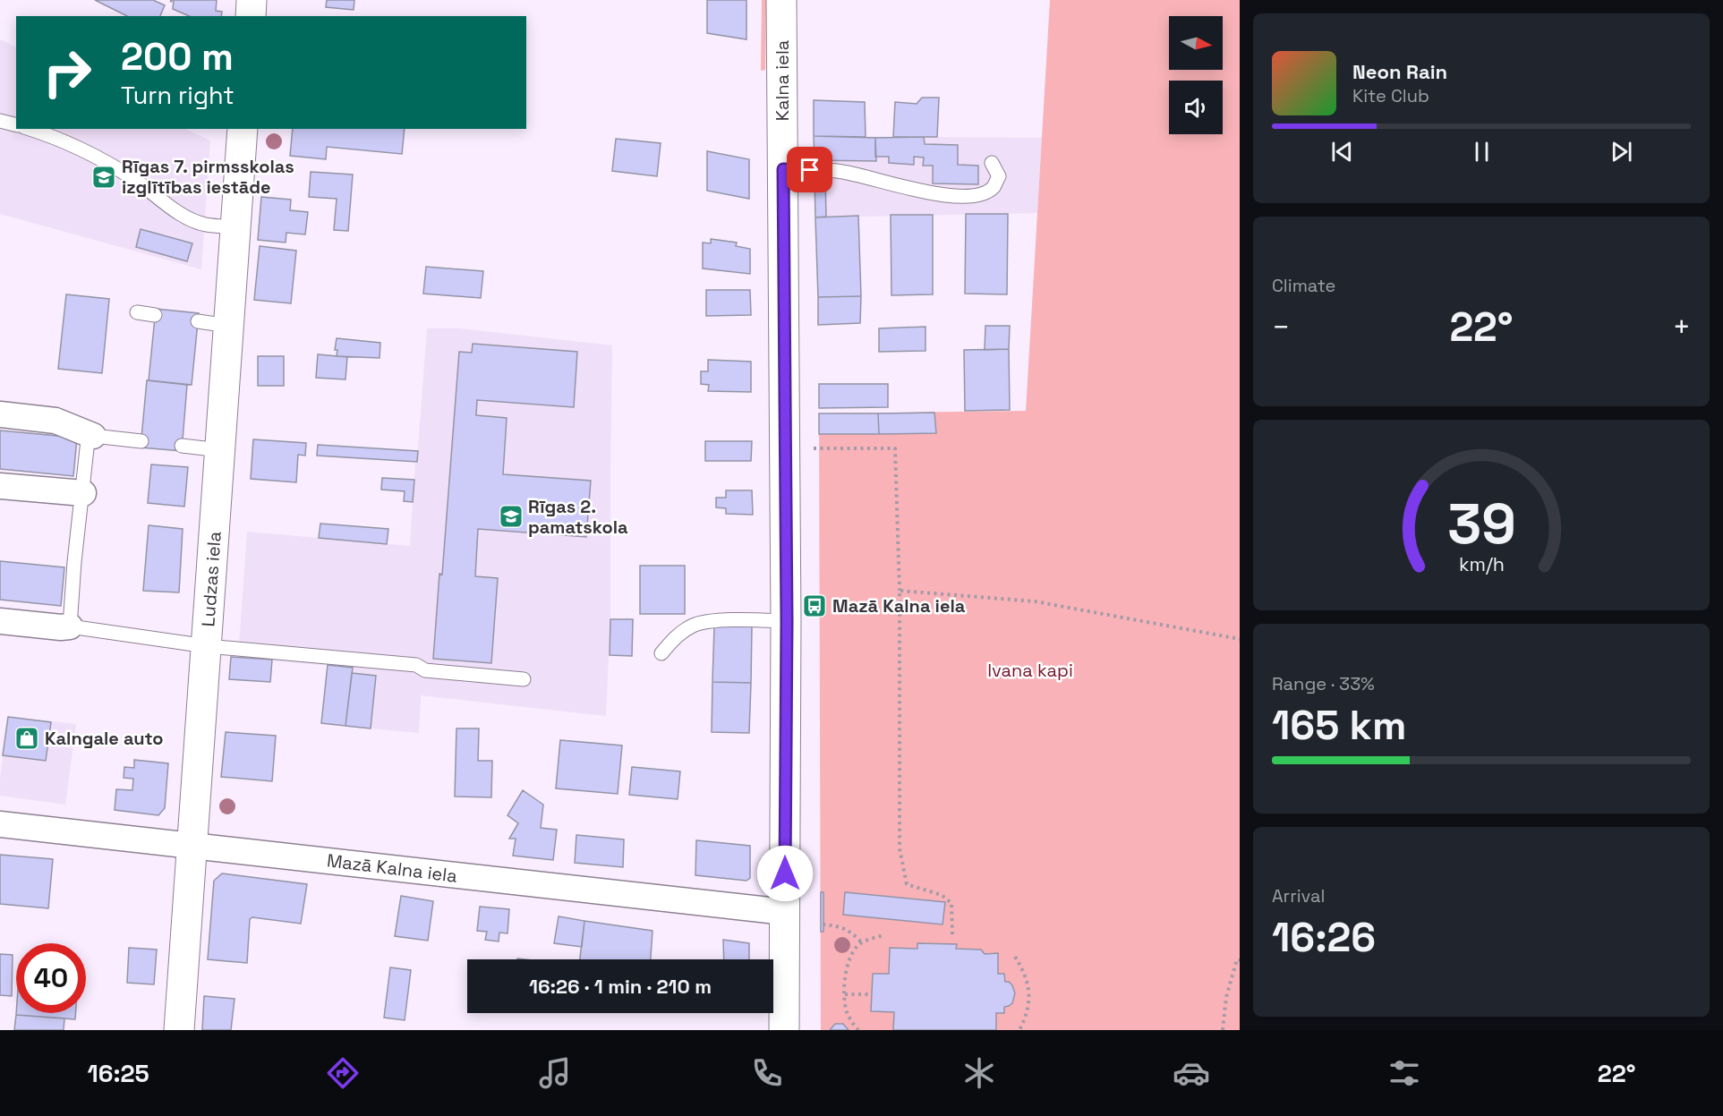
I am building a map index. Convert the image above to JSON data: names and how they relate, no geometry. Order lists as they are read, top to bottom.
{
  "streets": {
    "street": ["Kalna iela", "Ludzas iela", "Mazā Kalna iela"]
  },
  "crossings": [
    ["Kalna iela", "Mazā Kalna iela"],
    ["Ludzas iela", "Mazā Kalna iela"]
  ],
  "parks": ["Ivana kapi"],
  "places": {
    "school or university": ["Rīgas 7. pirmsskolas izglītības iestāde", "Rīgas 2. pamatskola"],
    "bus stop": ["Mazā Kalna iela"],
    "shop": ["Kalngale auto"]
  },
  "north": "right",
  "page": {
    "turn": ["200 m", "Turn right"],
    "song": ["Neon Rain", "Kite Club"],
    "tile": [
      "Climate",
      ["Range · 33%", "165 km"],
      ["Arrival", "16:26"]
    ],
    "heat": ["−", "22°", "+"],
    "limit": "40",
    "trip": "16:26 · 1 min · 210 m",
    "tabs": ["16:25", "22°"],
    "gauge": ["39", "km/h"]
  }
}
